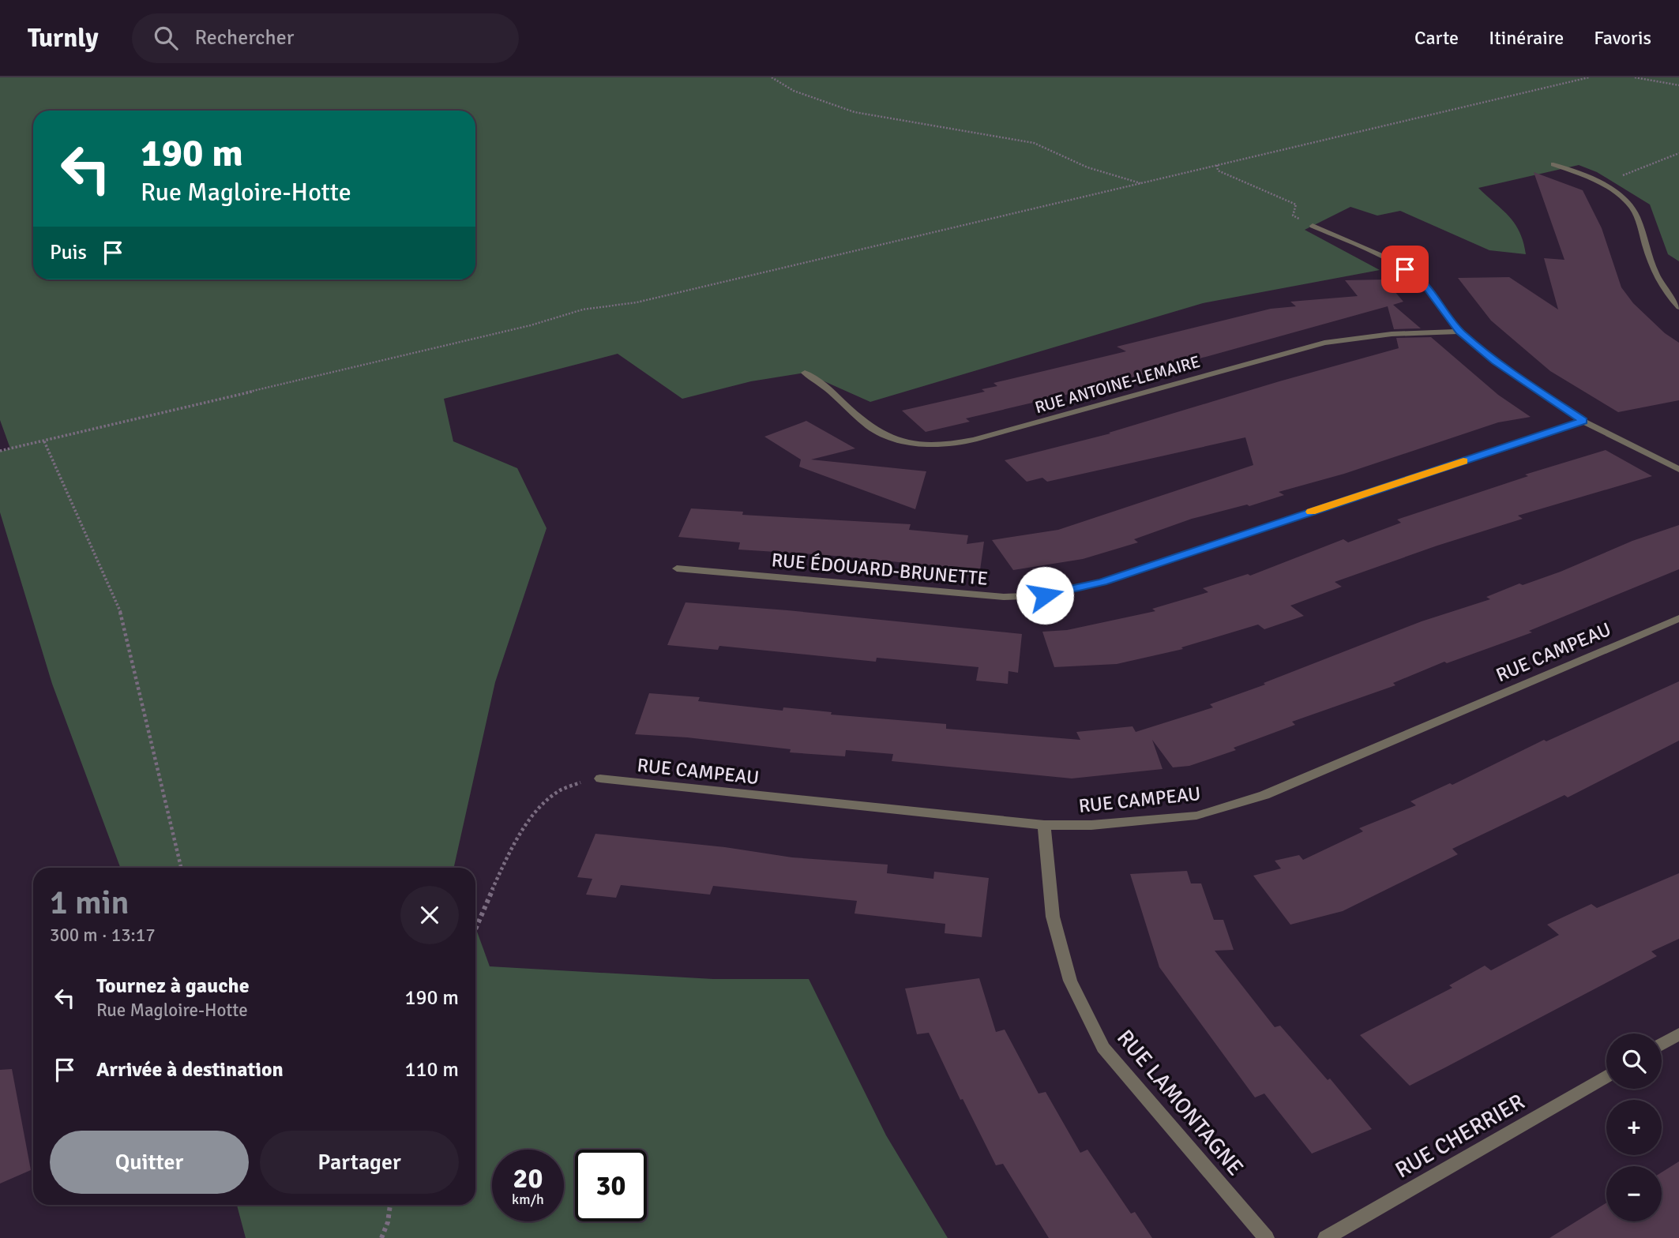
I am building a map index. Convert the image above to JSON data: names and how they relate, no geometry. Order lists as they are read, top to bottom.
{
  "streets": {
    "street": [
      "RUE ANTOINE-LEMAIRE",
      "RUE ÉDOUARD-BRUNETTE",
      "RUE CAMPEAU",
      "RUE LAMONTAGNE",
      "RUE CHERRIER"
    ]
  },
  "crossings": [
    ["RUE CAMPEAU", "RUE LAMONTAGNE"]
  ],
  "page": {
    "header": "Turnly",
    "search": "Rechercher",
    "nav": ["Carte", "Itinéraire", "Favoris"],
    "turn": ["190 m", "Rue Magloire-Hotte"],
    "then": "Puis",
    "heading": ["1 min", "300 m · 13:17"],
    "list": [
      {
        "name": "Tournez à gauche",
        "note": "Rue Magloire-Hotte",
        "value": "190 m"
      },
      {
        "name": "Arrivée à destination",
        "value": "110 m"
      }
    ],
    "map_buttons": ["+", "−"],
    "buttons": ["Quitter", "Partager"],
    "speed": "20 km/h",
    "limit": "30"
  }
}
